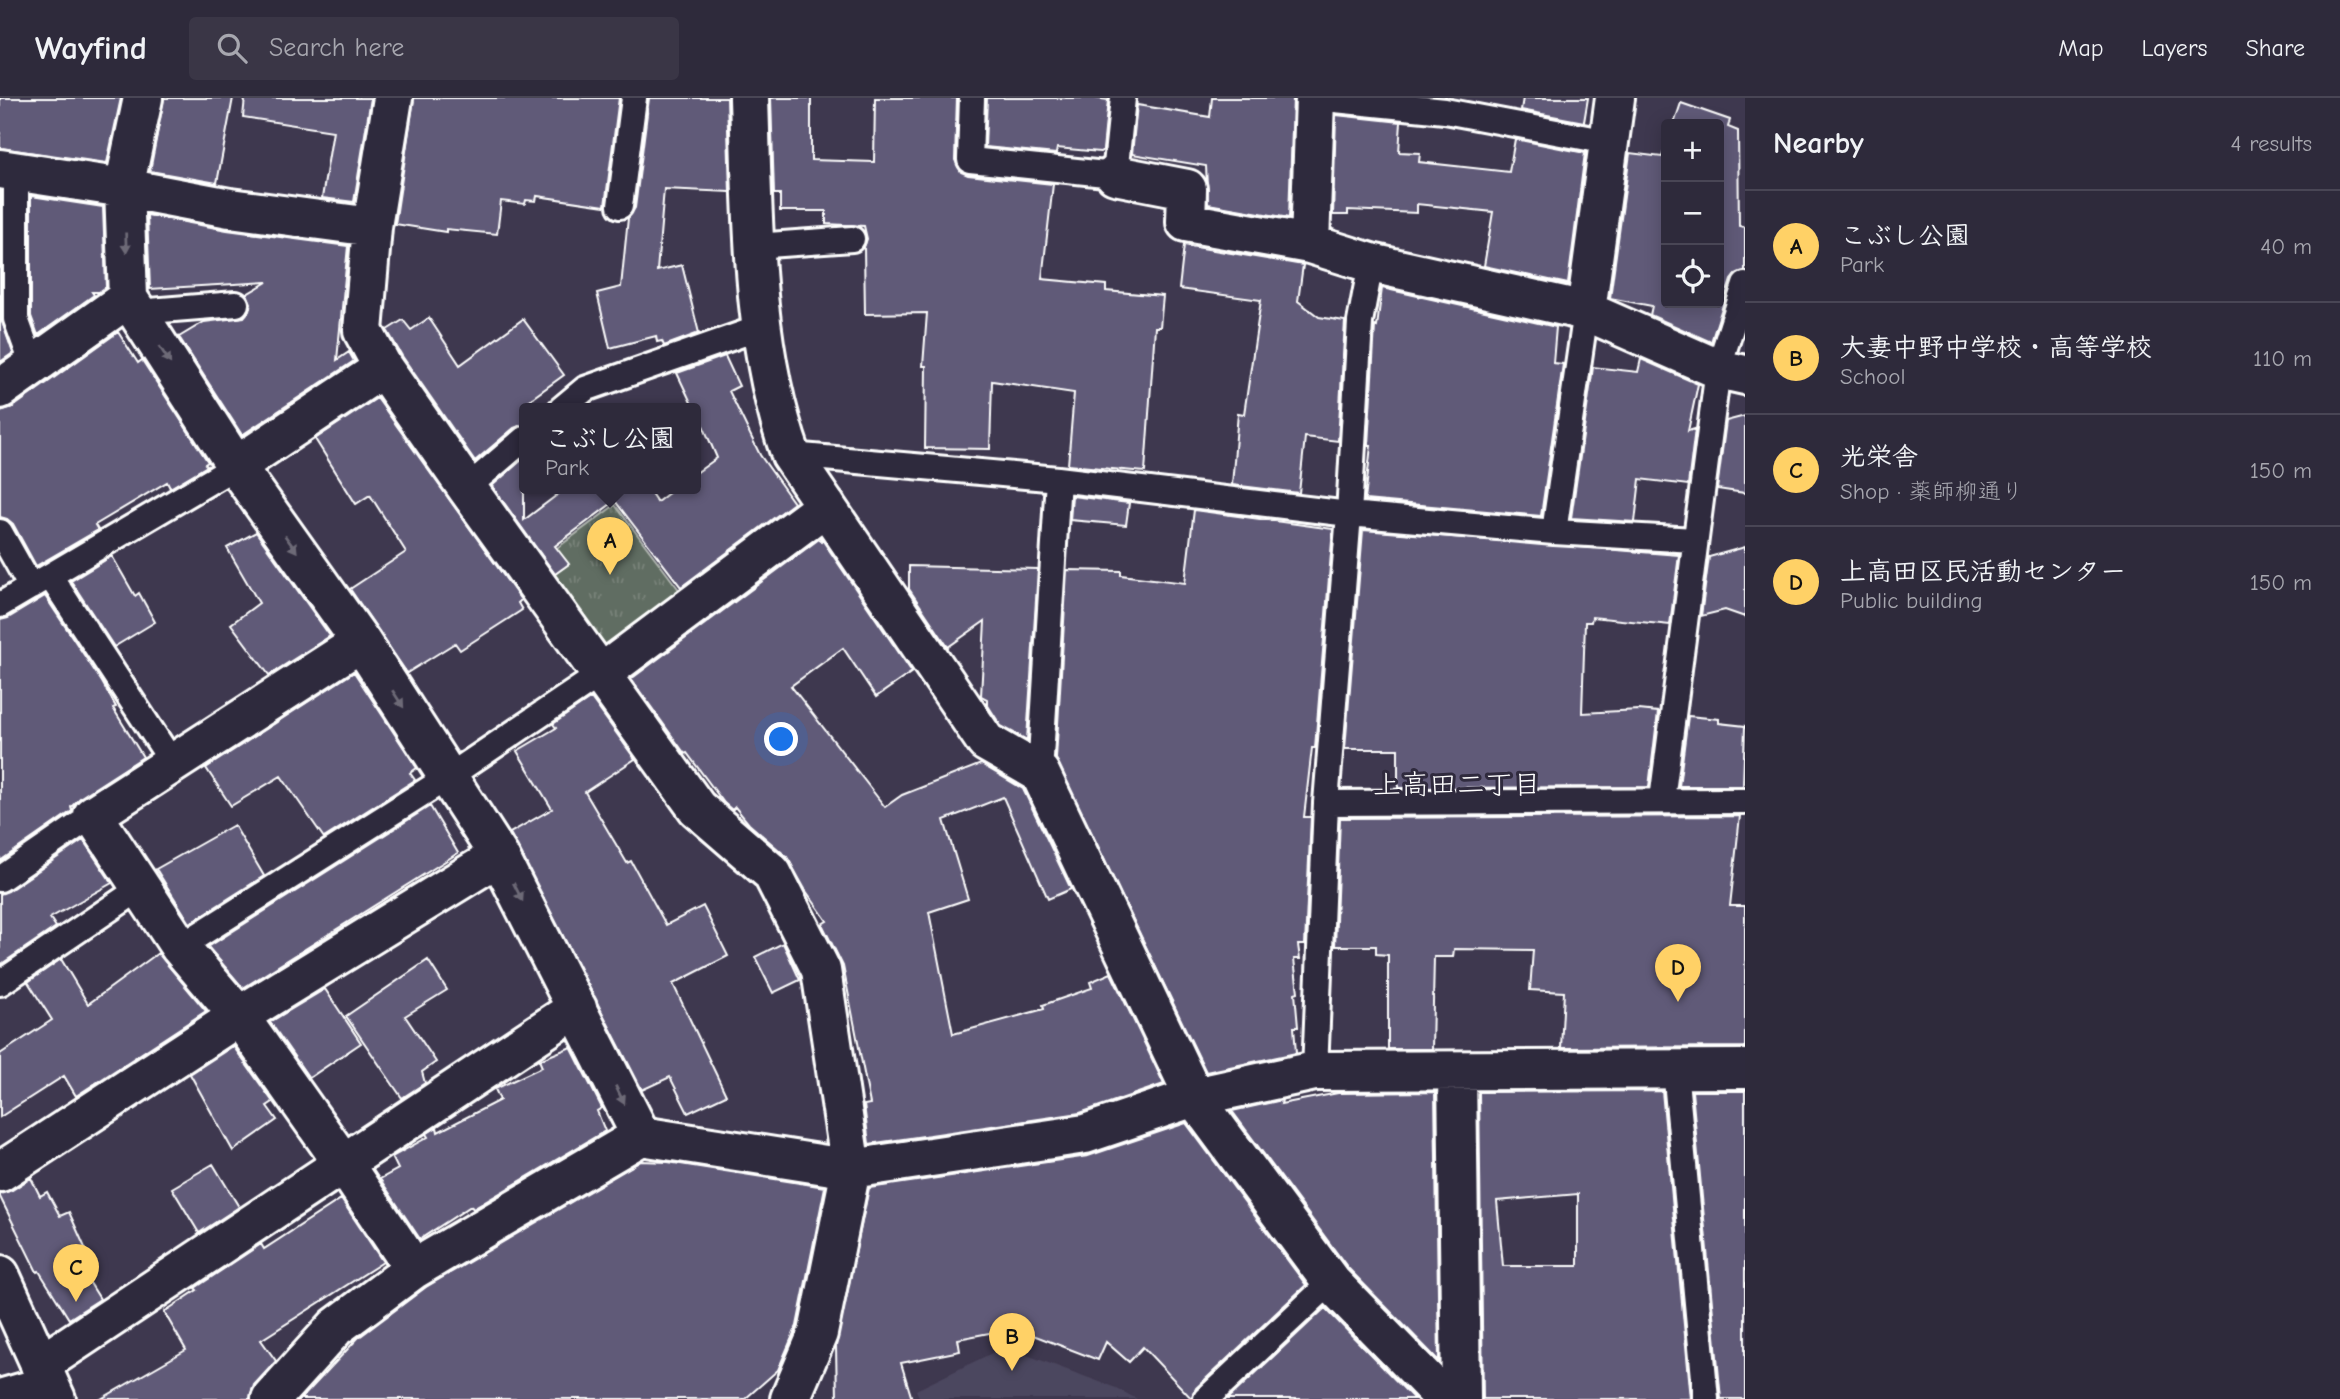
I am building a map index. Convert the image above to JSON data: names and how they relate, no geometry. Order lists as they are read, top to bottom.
{
  "districts": ["上高田二丁目"],
  "page": {
    "header": "Wayfind",
    "search": "Search here",
    "nav": ["Map", "Layers", "Share"],
    "heading": ["Nearby", "4 results"],
    "map_buttons": ["+", "−"],
    "list": [
      {
        "mark": "A",
        "name": "こぶし公園",
        "note": "Park",
        "value": "40 m"
      },
      {
        "mark": "B",
        "name": "大妻中野中学校・高等学校",
        "note": "School",
        "value": "110 m"
      },
      {
        "mark": "C",
        "name": "光栄舎",
        "note": "Shop · 薬師柳通り",
        "value": "150 m"
      },
      {
        "mark": "D",
        "name": "上高田区民活動センター",
        "note": "Public building",
        "value": "150 m"
      }
    ],
    "popup": ["こぶし公園", "Park"],
    "pins": [
      "A",
      "D",
      "C",
      "B"
    ]
  }
}
